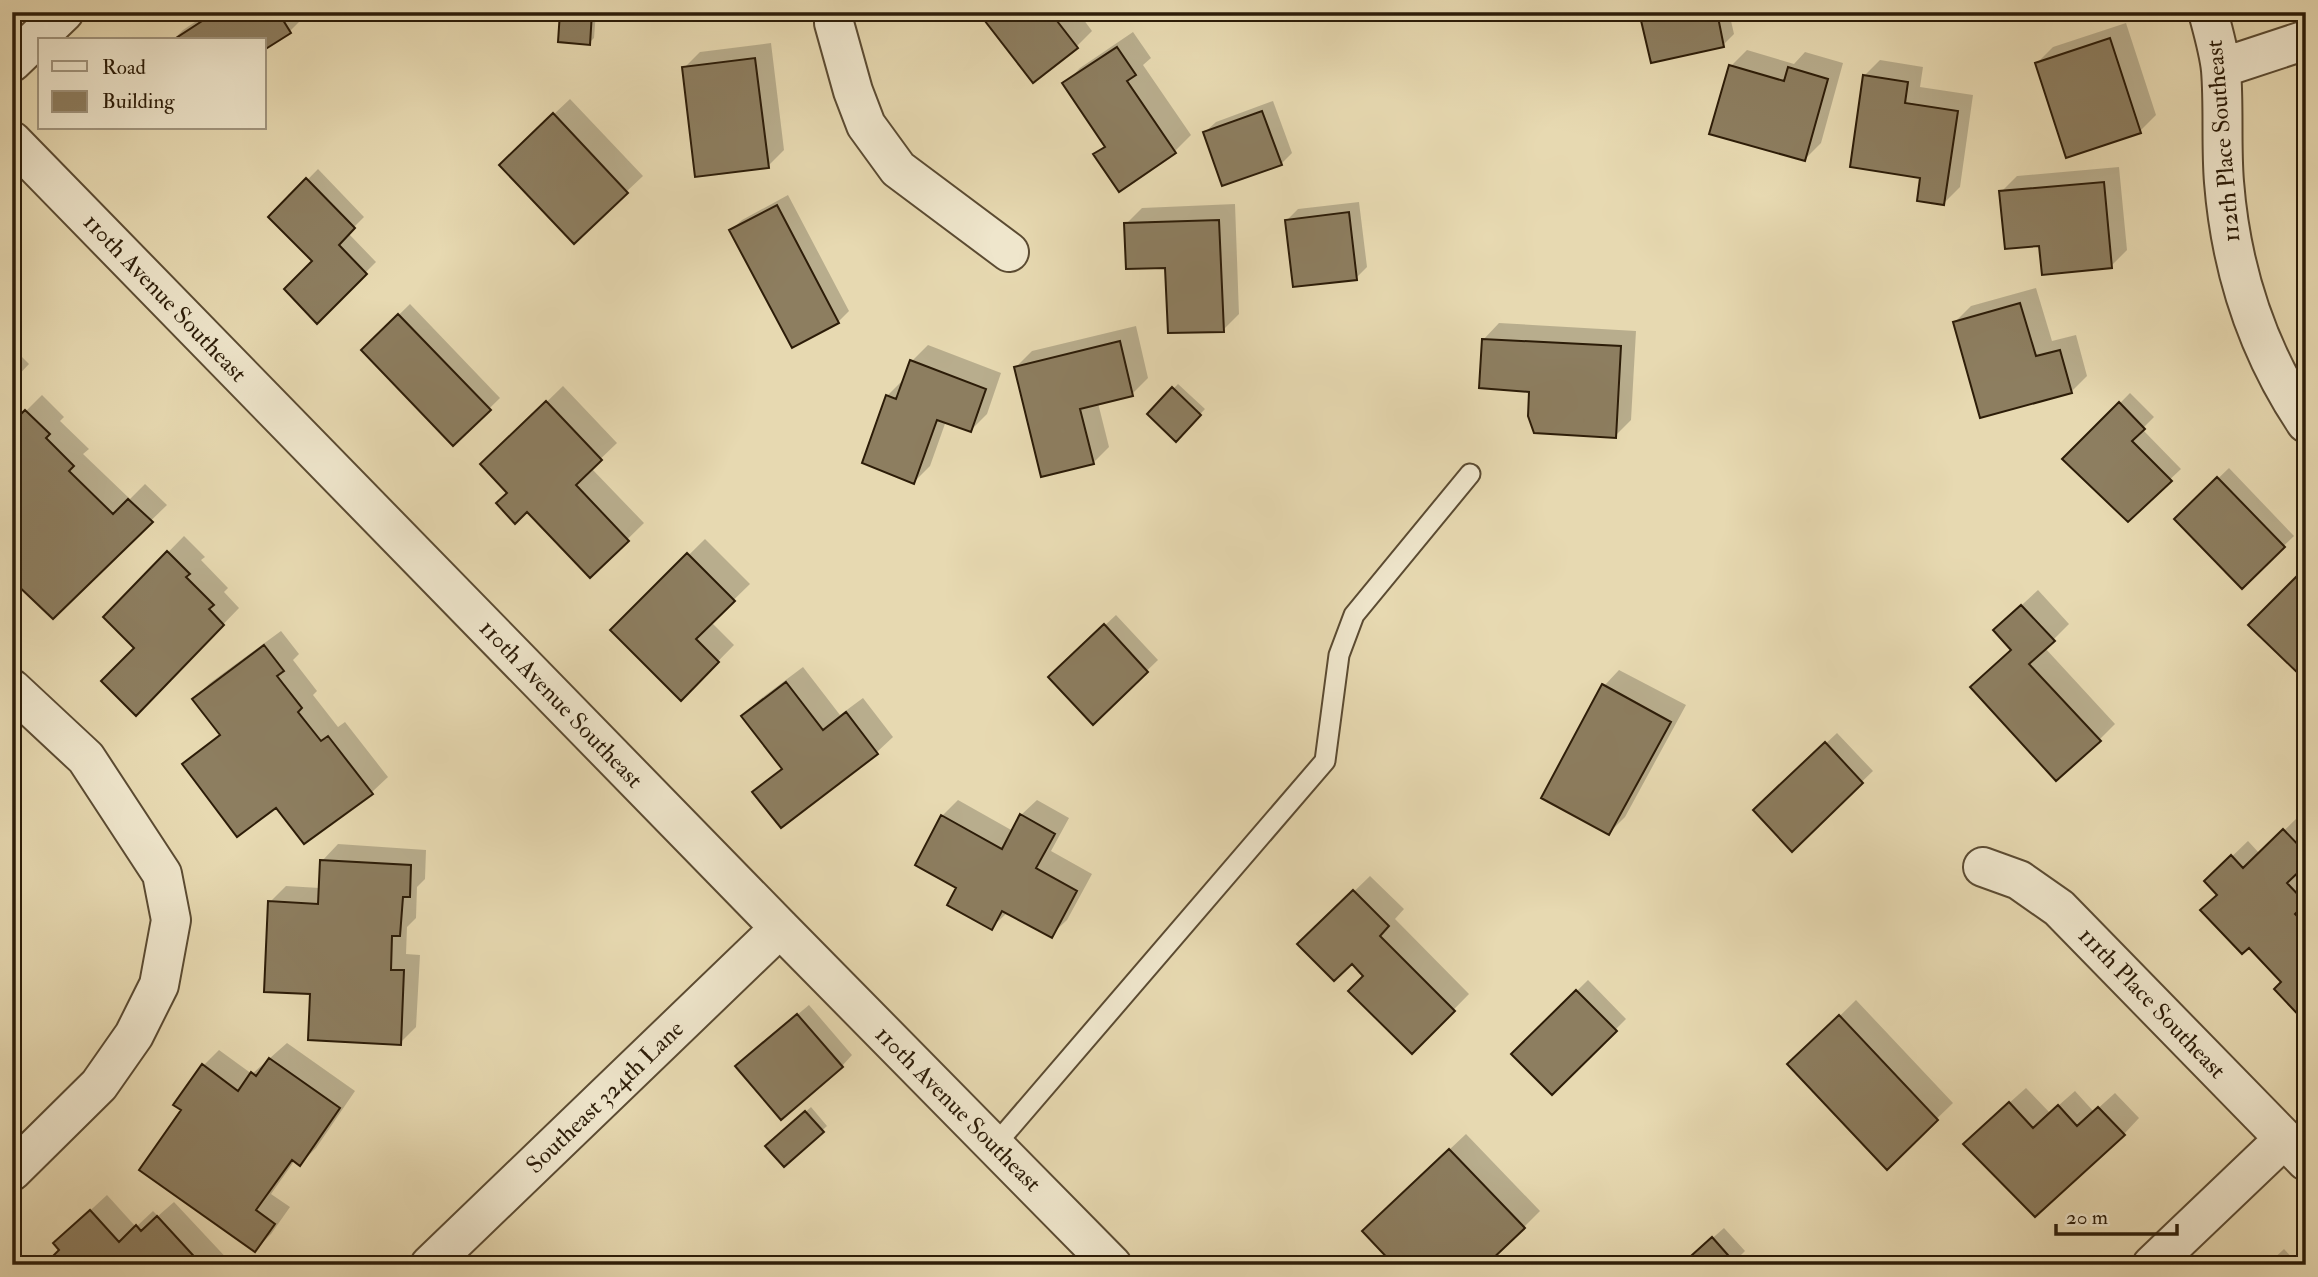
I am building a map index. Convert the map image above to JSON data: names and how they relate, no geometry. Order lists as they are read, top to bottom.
{
  "streets": {
    "street": [
      "112th Place Southeast",
      "110th Avenue Southeast",
      "111th Place Southeast",
      "Southeast 324th Lane"
    ]
  },
  "crossings": [
    ["110th Avenue Southeast", "Southeast 324th Lane"]
  ],
  "legend": ["Road", "Building"],
  "scale_bar": "20 m"
}
